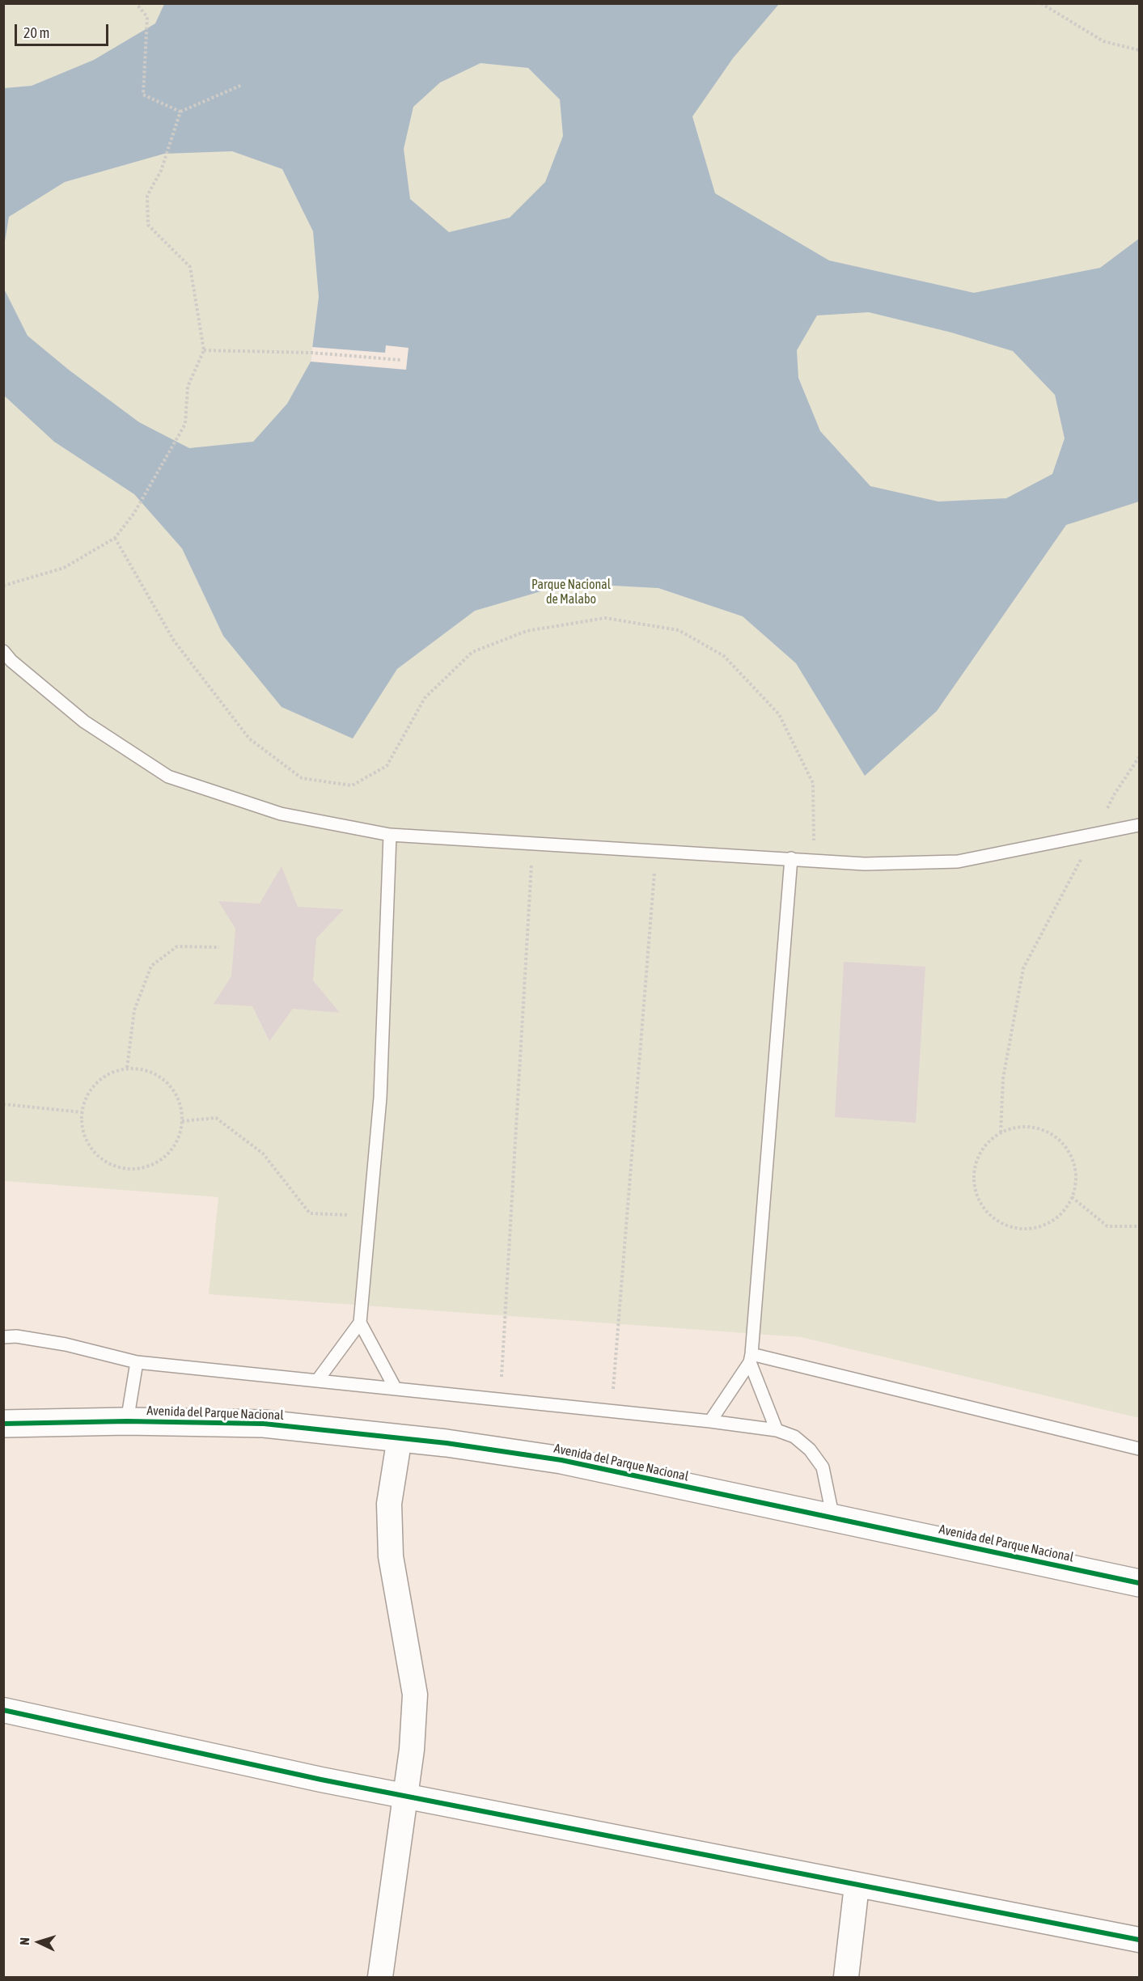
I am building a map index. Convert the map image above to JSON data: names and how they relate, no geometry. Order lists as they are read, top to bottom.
{
  "streets": {
    "street": ["Avenida del Parque Nacional"]
  },
  "parks": ["Parque Nacional de Malabo"],
  "scale_bar": "20 m",
  "north": "left"
}
